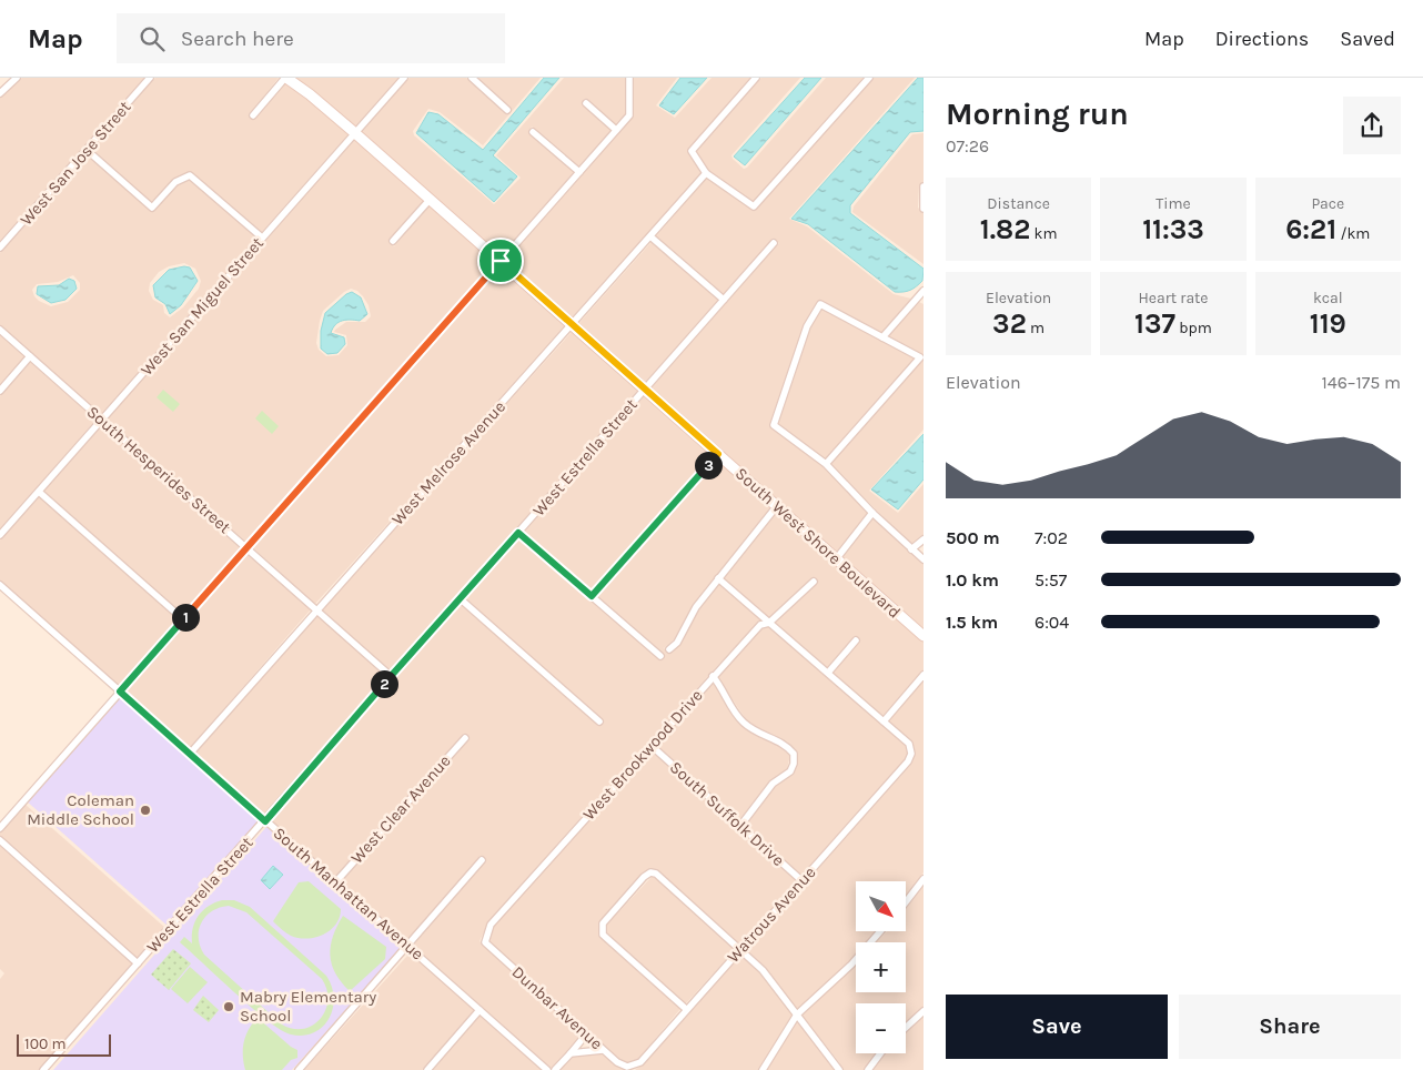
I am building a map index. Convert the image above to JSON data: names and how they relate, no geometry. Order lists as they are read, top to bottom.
{
  "streets": {
    "street": [
      "West San Jose Street",
      "West San Miguel Street",
      "West Estrella Street",
      "West Melrose Avenue",
      "South Hesperides Street",
      "South West Shore Boulevard",
      "West Brookwood Drive",
      "West Clear Avenue",
      "South Suffolk Drive",
      "South Manhattan Avenue",
      "Watrous Avenue",
      "Dunbar Avenue"
    ]
  },
  "crossings": [
    ["West San Miguel Street", "South Hesperides Street"],
    ["West San Miguel Street", "South West Shore Boulevard"],
    ["West Estrella Street", "South Hesperides Street"],
    ["West Estrella Street", "South West Shore Boulevard"],
    ["West Estrella Street", "South Manhattan Avenue"],
    ["West Melrose Avenue", "South Hesperides Street"],
    ["West Melrose Avenue", "South West Shore Boulevard"],
    ["West Melrose Avenue", "South Manhattan Avenue"],
    ["West Brookwood Drive", "South Suffolk Drive"],
    ["West Brookwood Drive", "Dunbar Avenue"],
    ["West Clear Avenue", "South Manhattan Avenue"],
    ["South Suffolk Drive", "Watrous Avenue"],
    ["Watrous Avenue", "Dunbar Avenue"]
  ],
  "places": ["Coleman Middle School", "Mabry Elementary School"],
  "scale_bar": "100 m",
  "north": "bottom right",
  "page": {
    "header": "Map",
    "search": "Search here",
    "nav": ["Map", "Directions", "Saved"],
    "heading": ["Morning run", "07:26"],
    "stats": [
      ["Distance", "1.82 km"],
      ["Time", "11:33"],
      ["Pace", "6:21 /km"],
      ["Elevation", "32 m"],
      ["Heart rate", "137 bpm"],
      ["kcal", "119"]
    ],
    "chart": ["Elevation", "146–175 m"],
    "pins": ["3", "1", "2"],
    "list": [
      {
        "name": "500 m",
        "note": "7:02"
      },
      {
        "name": "1.0 km",
        "note": "5:57"
      },
      {
        "name": "1.5 km",
        "note": "6:04"
      }
    ],
    "map_buttons": ["+", "−"],
    "buttons": ["Save", "Share"],
    "scale": "100 m"
  }
}
